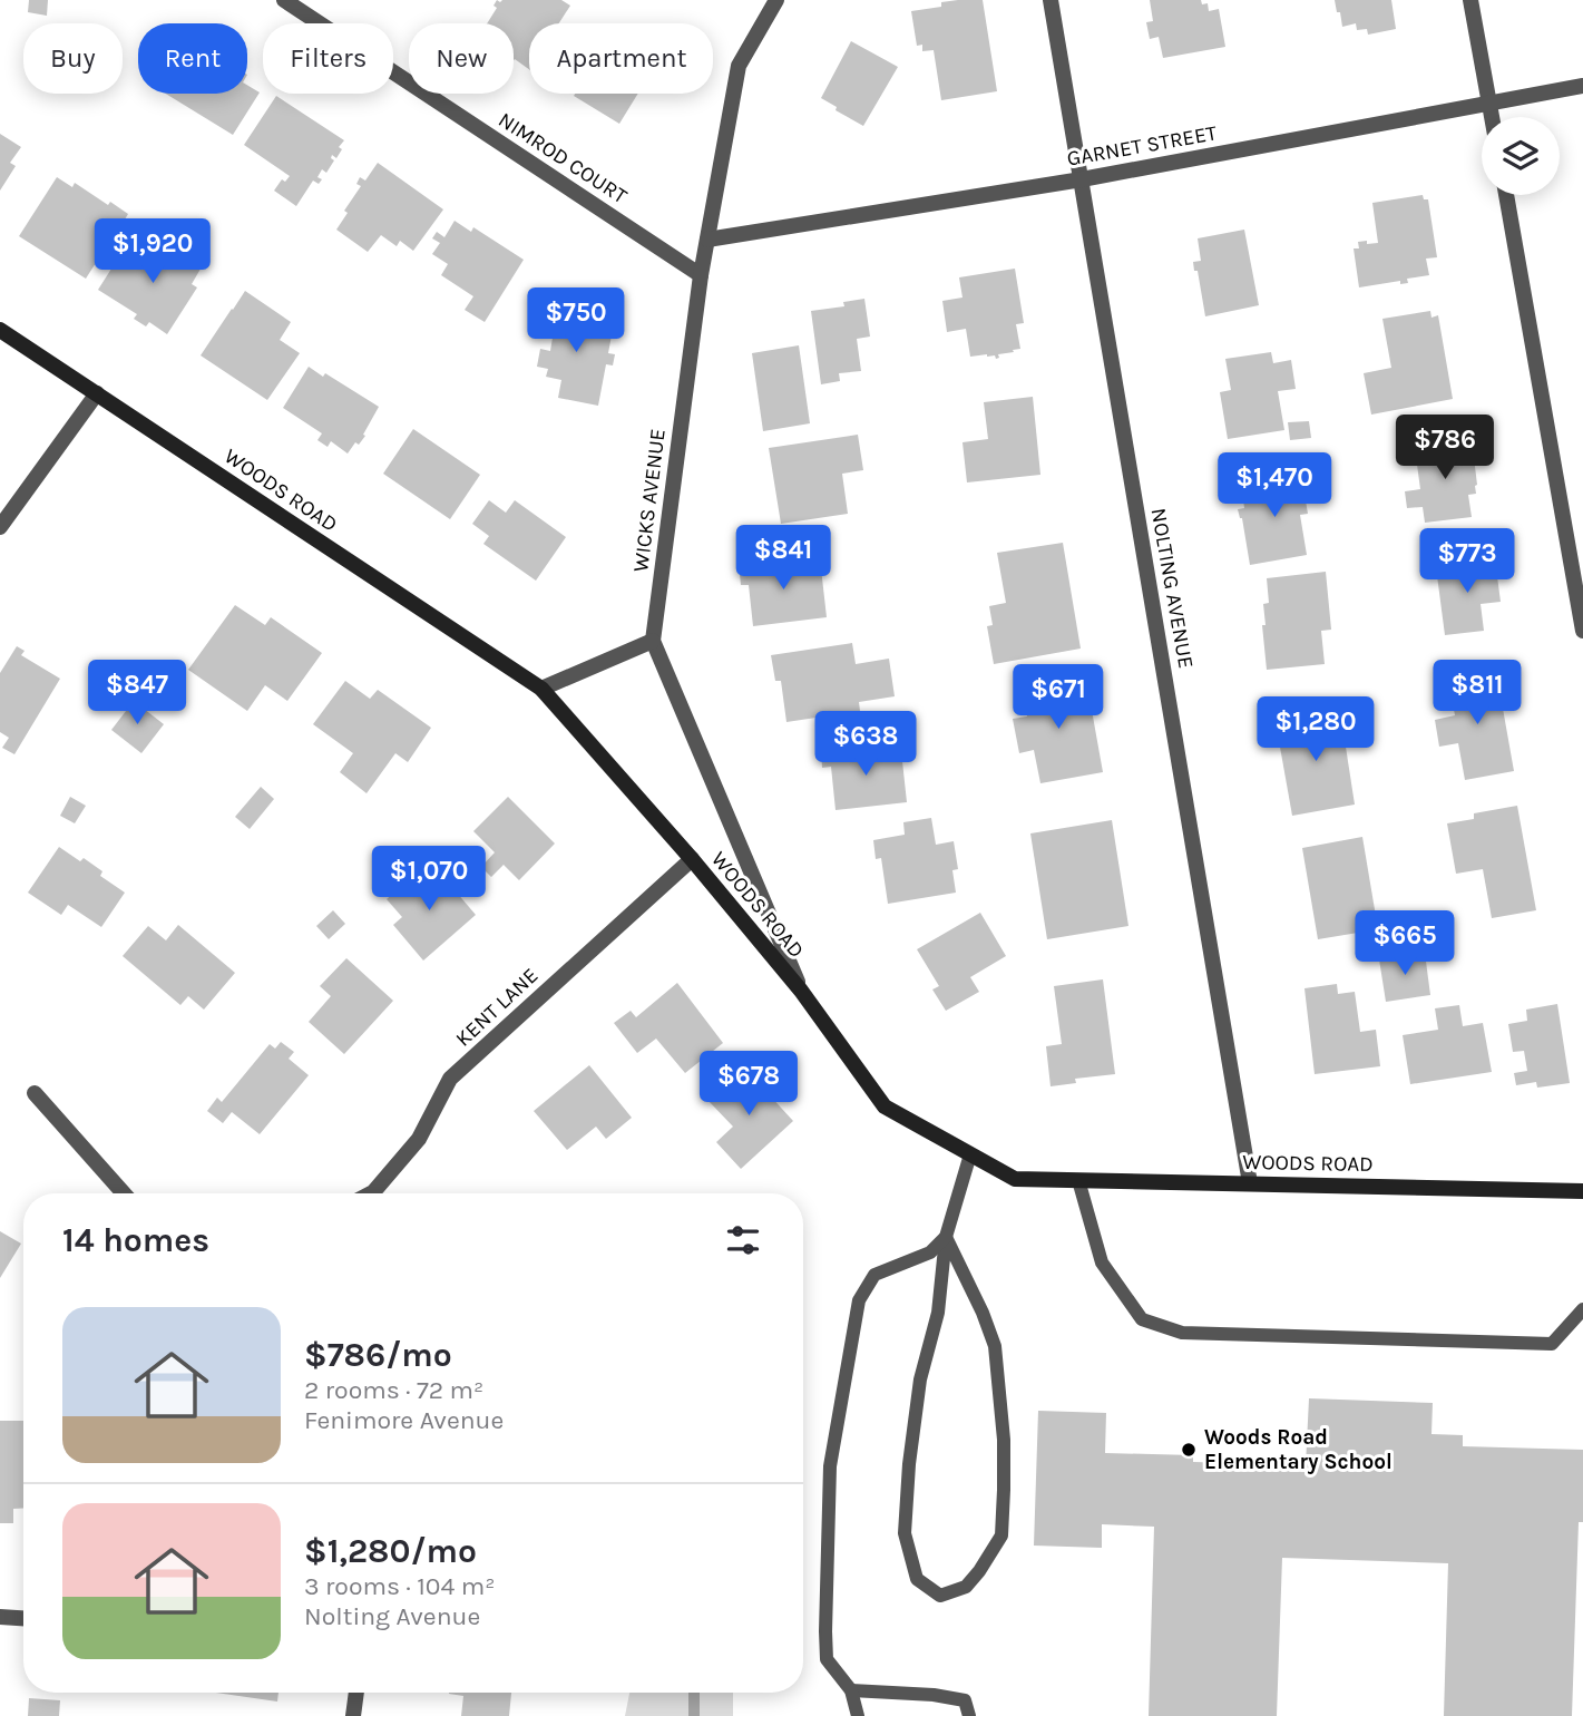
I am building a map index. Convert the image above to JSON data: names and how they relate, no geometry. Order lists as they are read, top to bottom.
{
  "streets": {
    "street": [
      "GARNET STREET",
      "NIMROD COURT",
      "WOODS ROAD",
      "WICKS AVENUE",
      "NOLTING AVENUE",
      "KENT LANE"
    ]
  },
  "crossings": [
    ["GARNET STREET", "WICKS AVENUE"],
    ["GARNET STREET", "NOLTING AVENUE"],
    ["NIMROD COURT", "WICKS AVENUE"],
    ["WOODS ROAD", "NOLTING AVENUE"],
    ["WOODS ROAD", "KENT LANE"]
  ],
  "places": ["Woods Road Elementary School"],
  "page": {
    "chip": [
      "Buy",
      "Rent",
      "Filters",
      "New",
      "Apartment"
    ],
    "price": [
      "$1,920",
      "$750",
      "$786",
      "$1,470",
      "$841",
      "$773",
      "$847",
      "$811",
      "$671",
      "$1,280",
      "$638",
      "$1,070",
      "$665",
      "$678"
    ],
    "heading": "14 homes",
    "list": [
      {
        "name": "$786/mo",
        "note": "2 rooms · 72 m² · Fenimore Avenue"
      },
      {
        "name": "$1,280/mo",
        "note": "3 rooms · 104 m² · Nolting Avenue"
      }
    ]
  }
}
